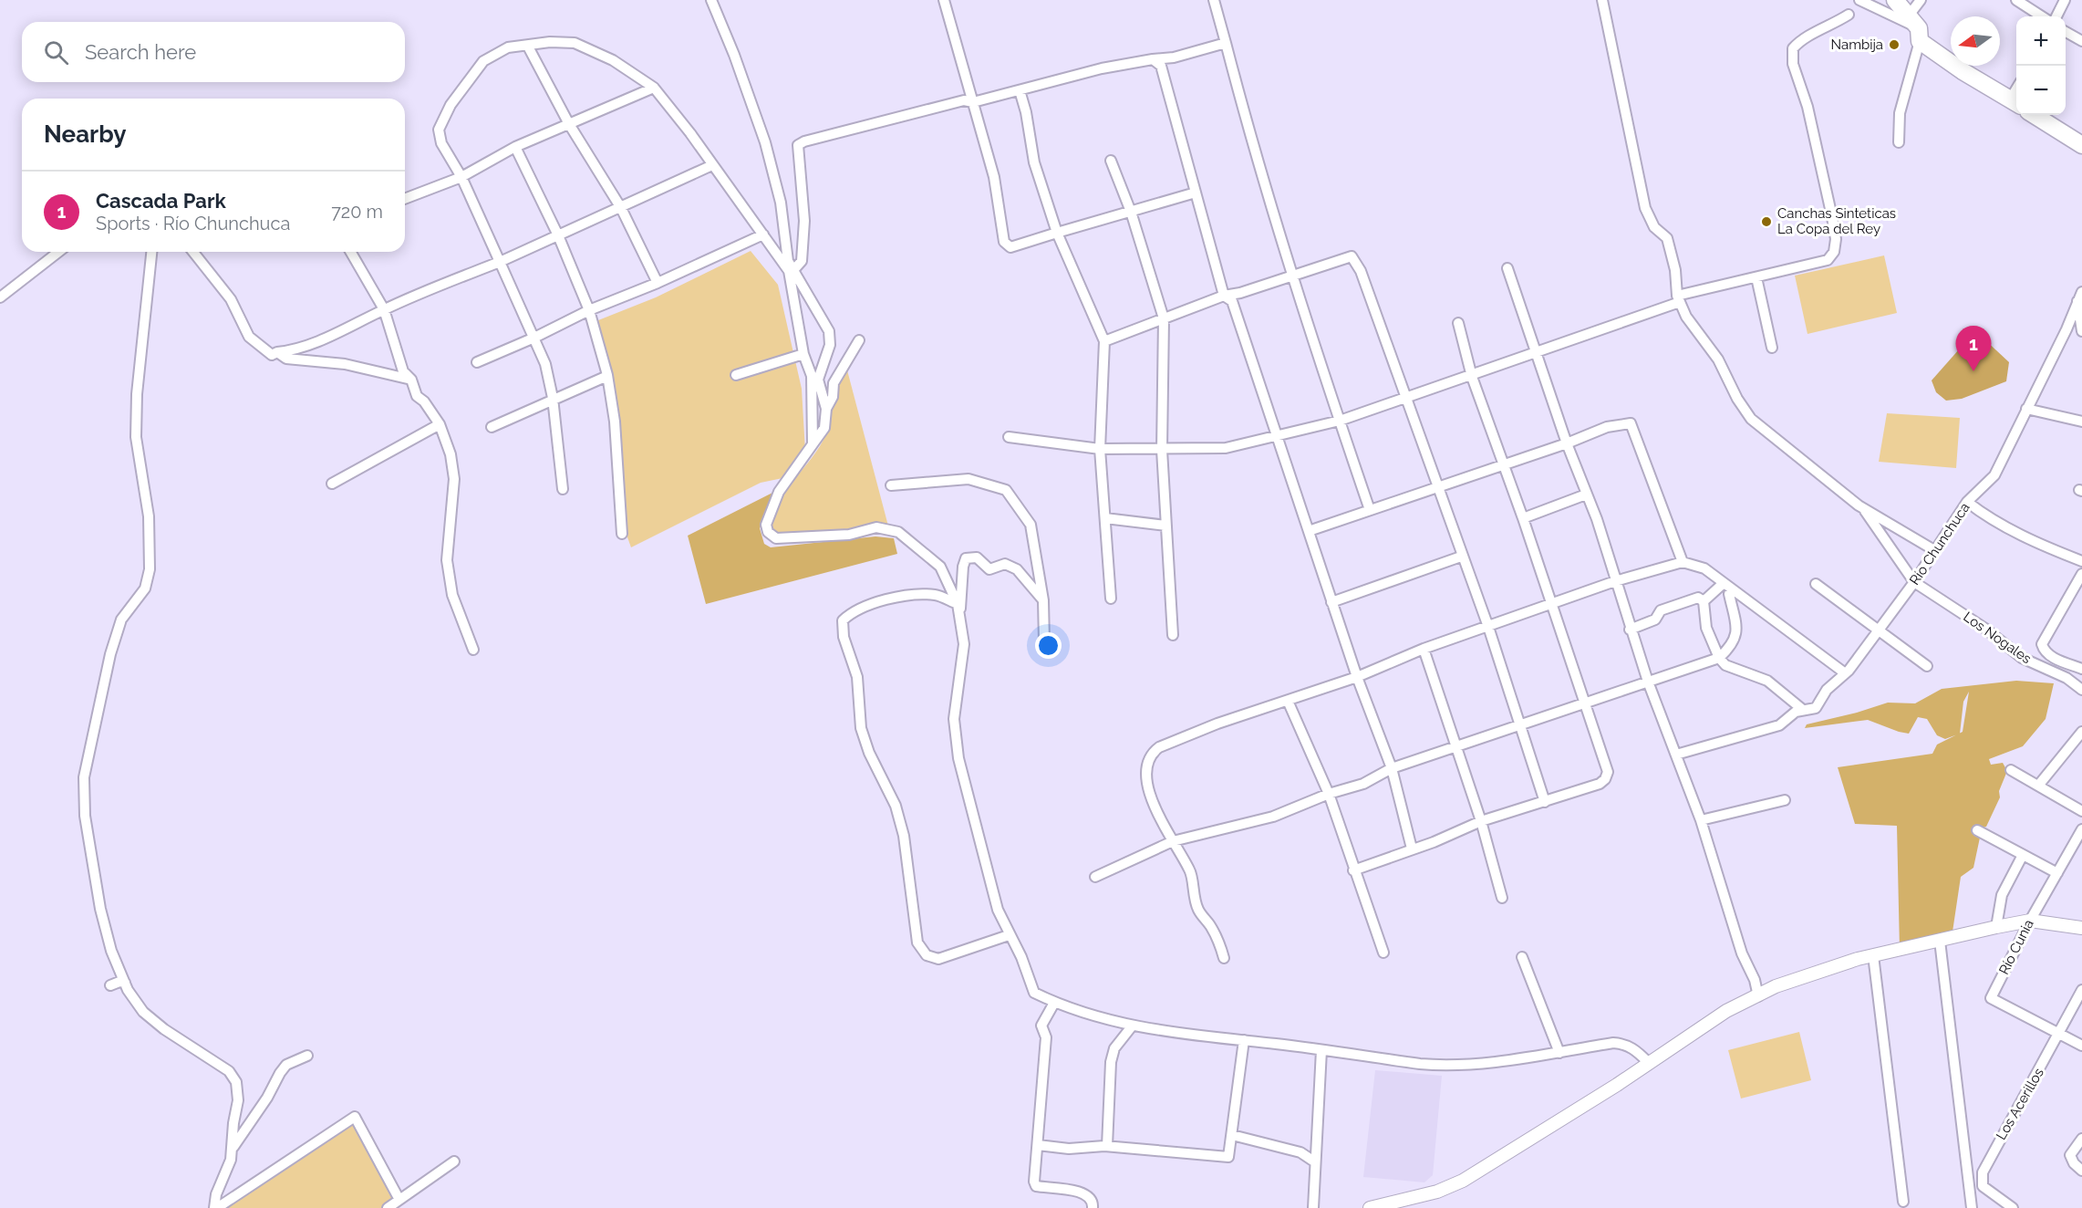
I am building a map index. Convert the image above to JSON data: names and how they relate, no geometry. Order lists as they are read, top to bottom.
{
  "streets": {
    "street": [
      "Río Chunchuca",
      "Los Nogales",
      "Río Cunia",
      "Los Acerillos"
    ]
  },
  "crossings": [
    ["Río Chunchuca", "Los Nogales"],
    ["Río Cunia", "Los Acerillos"]
  ],
  "places": ["Nambija", "Canchas Sinteticas La Copa del Rey"],
  "north": "left",
  "page": {
    "map_buttons": ["+", "−"],
    "search": "Search here",
    "heading": "Nearby",
    "list": [
      {
        "mark": "1",
        "name": "Cascada Park",
        "note": "Sports · Río Chunchuca",
        "value": "720 m"
      }
    ],
    "pins": "1"
  }
}
